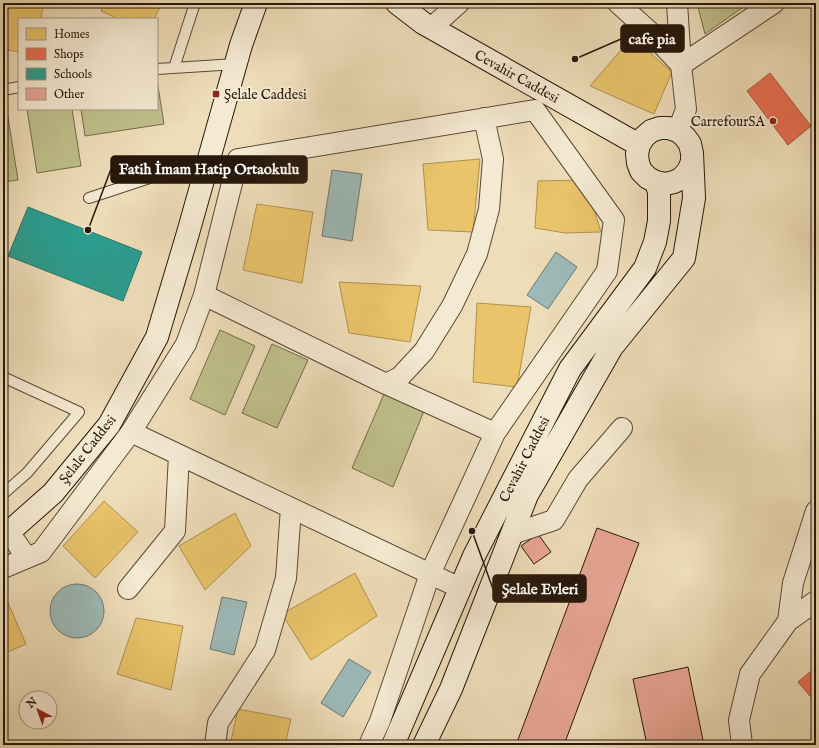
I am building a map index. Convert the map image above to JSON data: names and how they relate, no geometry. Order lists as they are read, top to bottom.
{
  "streets": {
    "street": ["Cevahir Caddesi", "Şelale Caddesi"]
  },
  "places": {
    "other": [
      "cafe pia",
      "CarrefourSA",
      "Fatih İmam Hatip Ortaokulu",
      "Şelale Evleri"
    ],
    "transit": ["Şelale Caddesi"]
  },
  "legend": [
    "Homes",
    "Shops",
    "Schools",
    "Other"
  ],
  "north": "top left"
}
